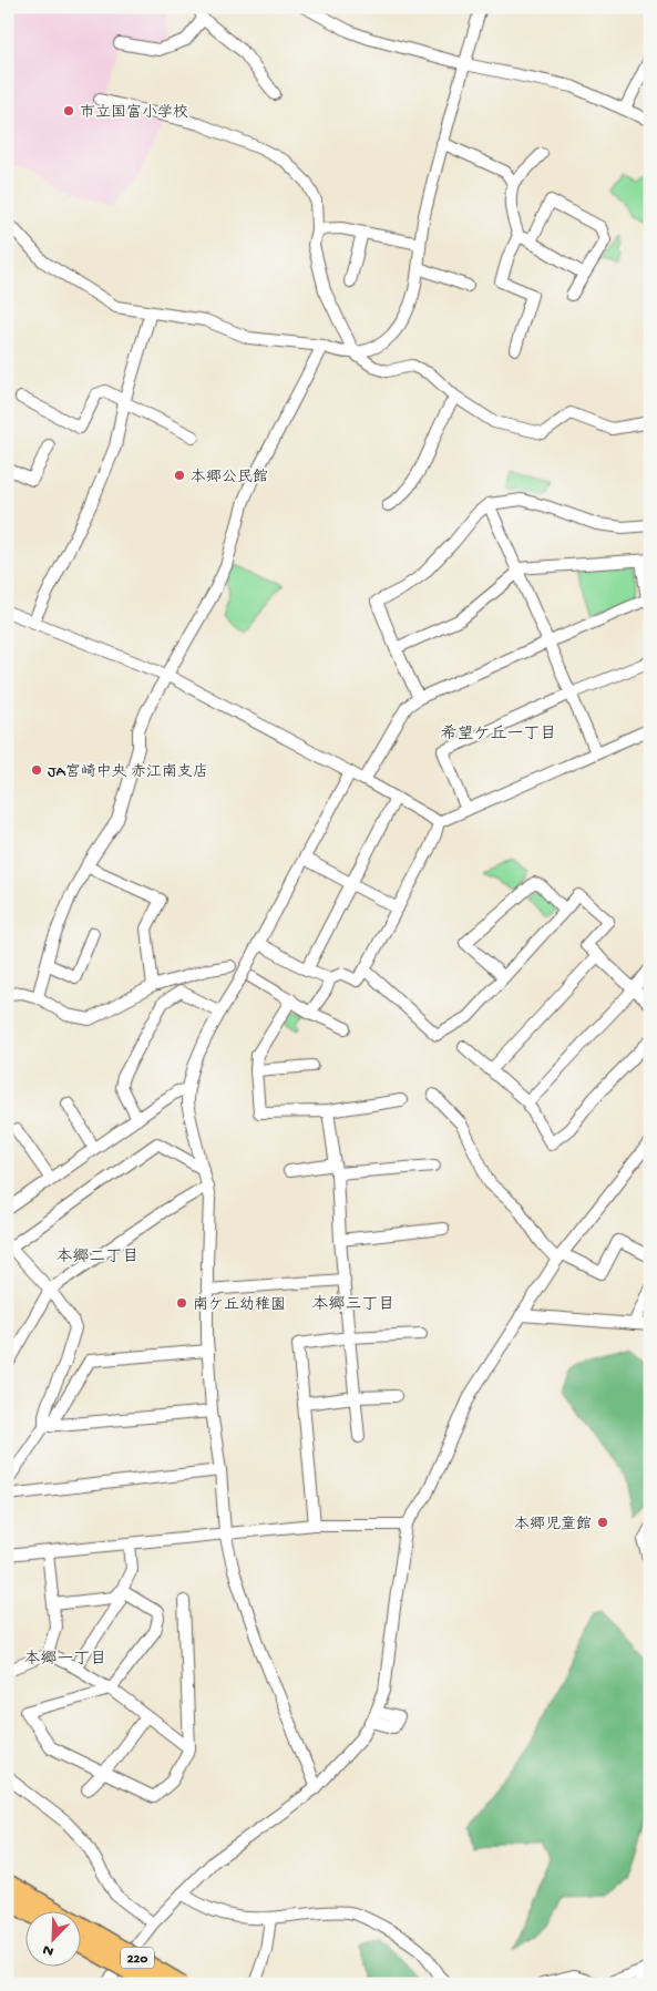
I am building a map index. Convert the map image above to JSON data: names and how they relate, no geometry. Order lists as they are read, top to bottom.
{
  "streets": {
    "highway": ["220"]
  },
  "districts": [
    "希望ケ丘一丁目",
    "本郷二丁目",
    "本郷三丁目",
    "本郷一丁目"
  ],
  "places": [
    "市立国富小学校",
    "本郷公民館",
    "JA宮崎中央 赤江南支店",
    "南ケ丘幼稚園",
    "本郷児童館"
  ],
  "north": "bottom left"
}
